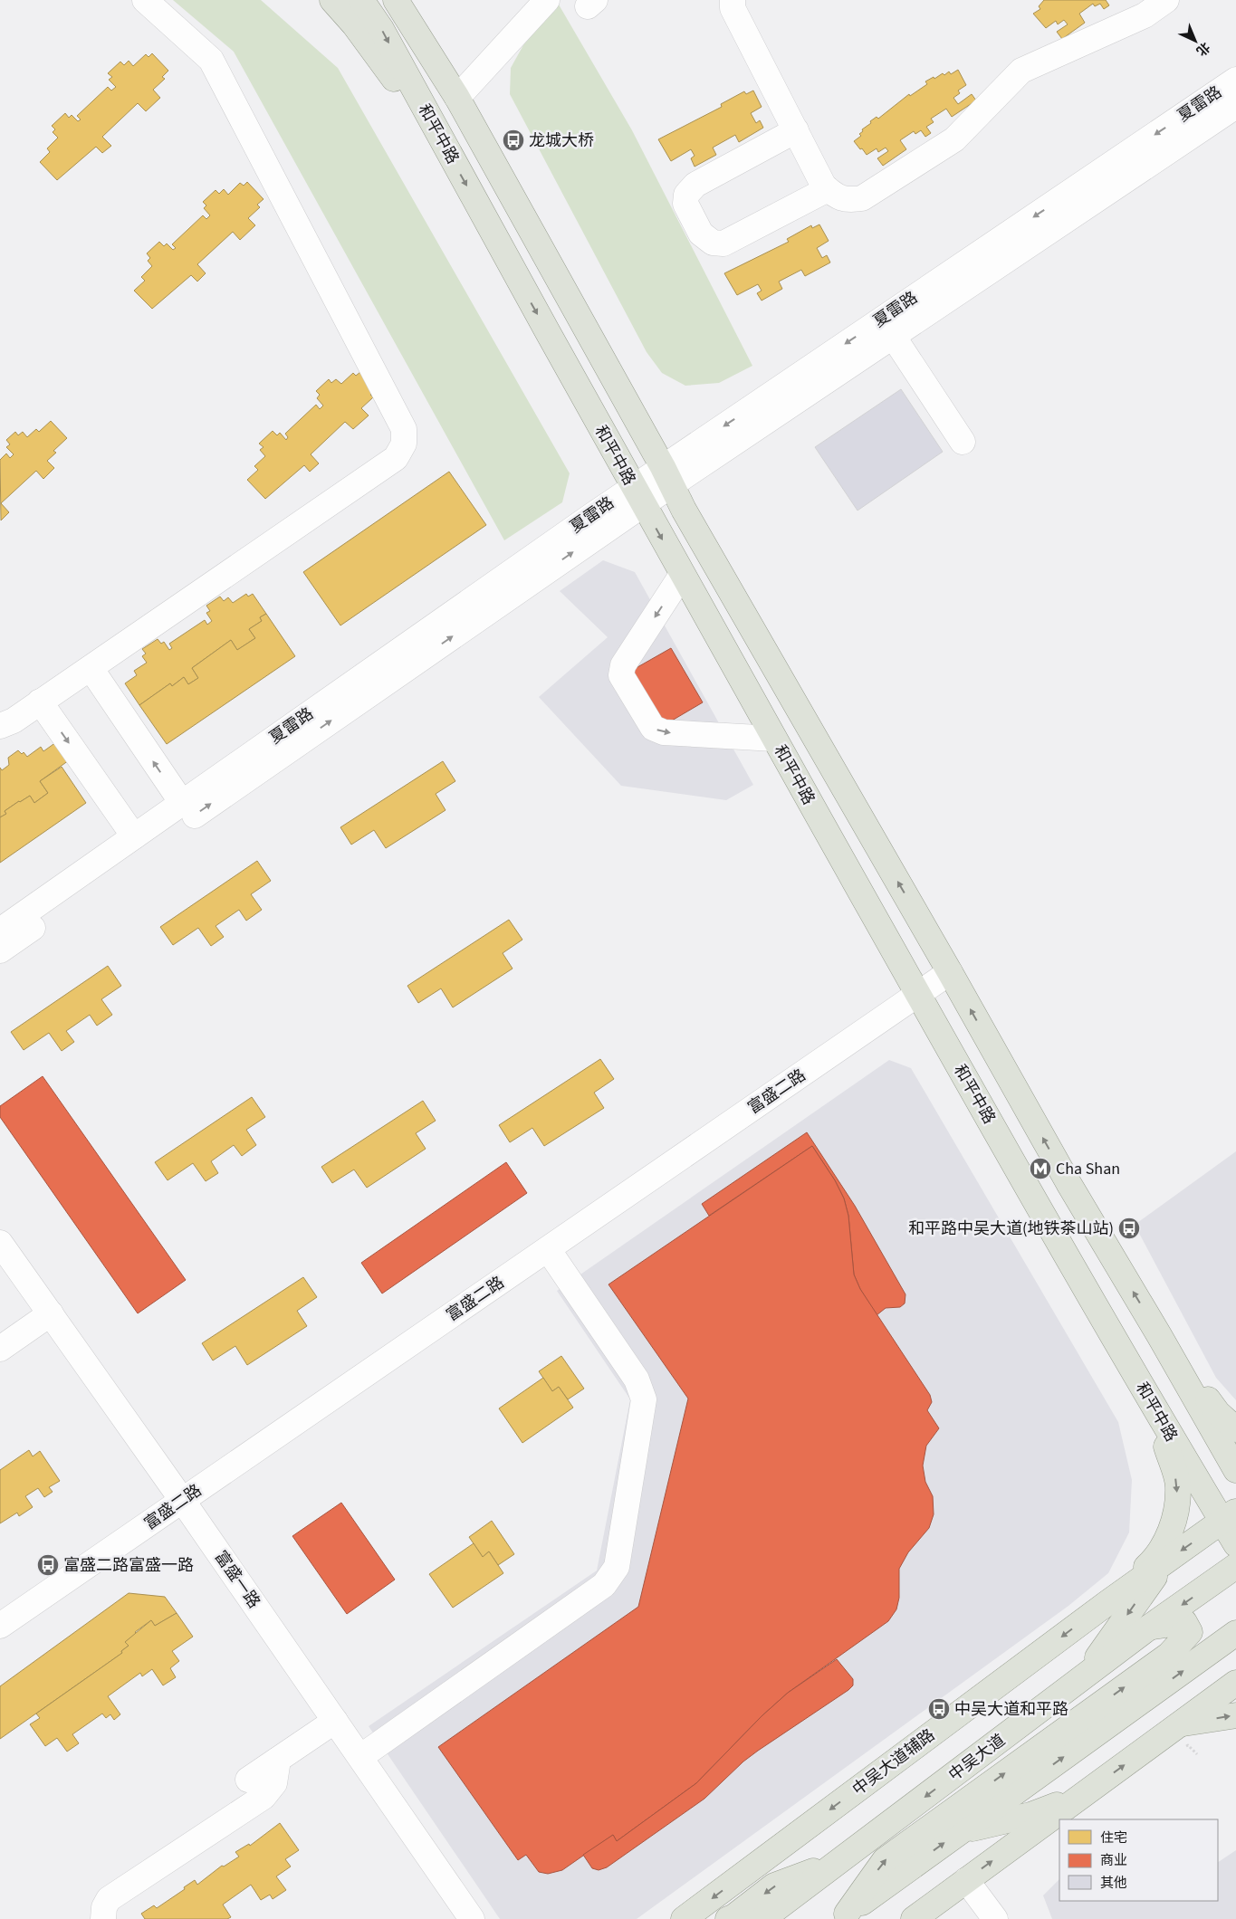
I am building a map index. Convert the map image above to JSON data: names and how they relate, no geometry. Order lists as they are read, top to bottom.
{
  "streets": {
    "main road": ["和平中路", "中吴大道", "中吴大道辅路"],
    "street": ["夏雷路", "富盛二路", "富盛一路"]
  },
  "crossings": [
    ["夏雷路", "和平中路"],
    ["和平中路", "富盛二路"],
    ["和平中路", "中吴大道辅路"],
    ["富盛二路", "富盛一路"]
  ],
  "places": {
    "bus stop": [
      "龙城大桥",
      "和平路中吴大道(地铁茶山站)",
      "富盛二路富盛一路",
      "中吴大道和平路"
    ],
    "metro station": ["Cha Shan"]
  },
  "legend": ["住宅", "商业", "其他"],
  "north": "bottom right"
}
